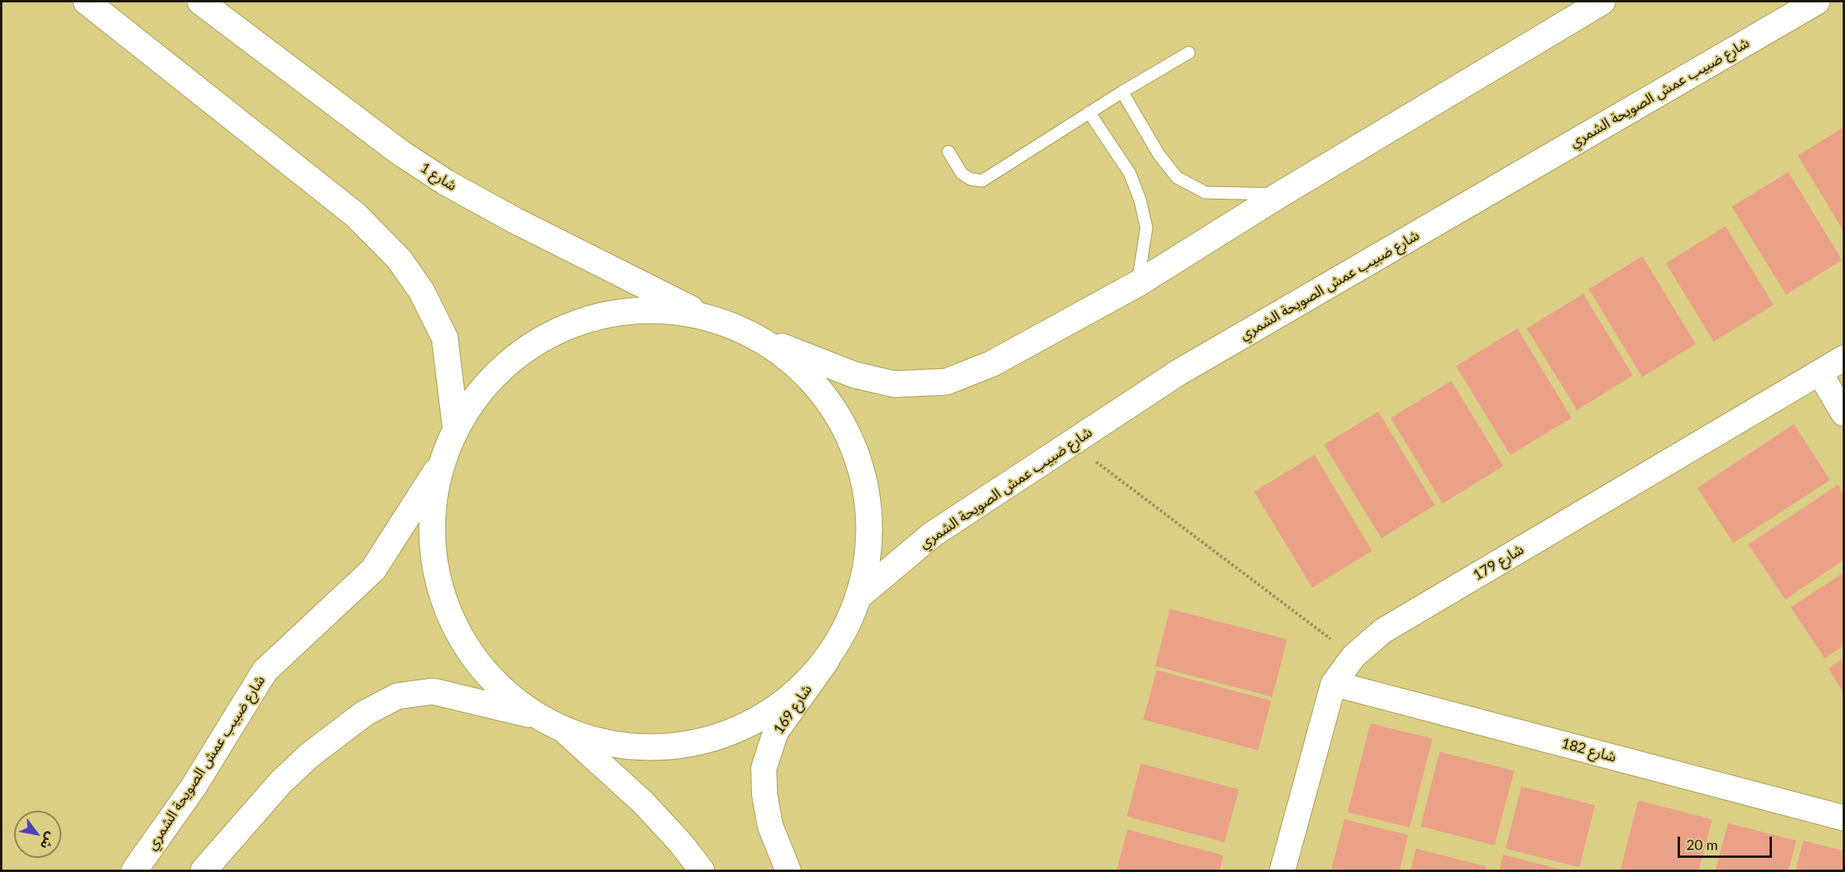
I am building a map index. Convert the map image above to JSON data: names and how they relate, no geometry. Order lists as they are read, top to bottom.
{
  "streets": {
    "street": [
      "شارع ضبيب عمش الصويحة الشمري",
      "شارع 1",
      "شارع 179",
      "شارع 169",
      "شارع 182"
    ]
  },
  "crossings": [
    ["شارع 179", "شارع 182"]
  ],
  "scale_bar": "20 m",
  "north": "bottom right"
}
